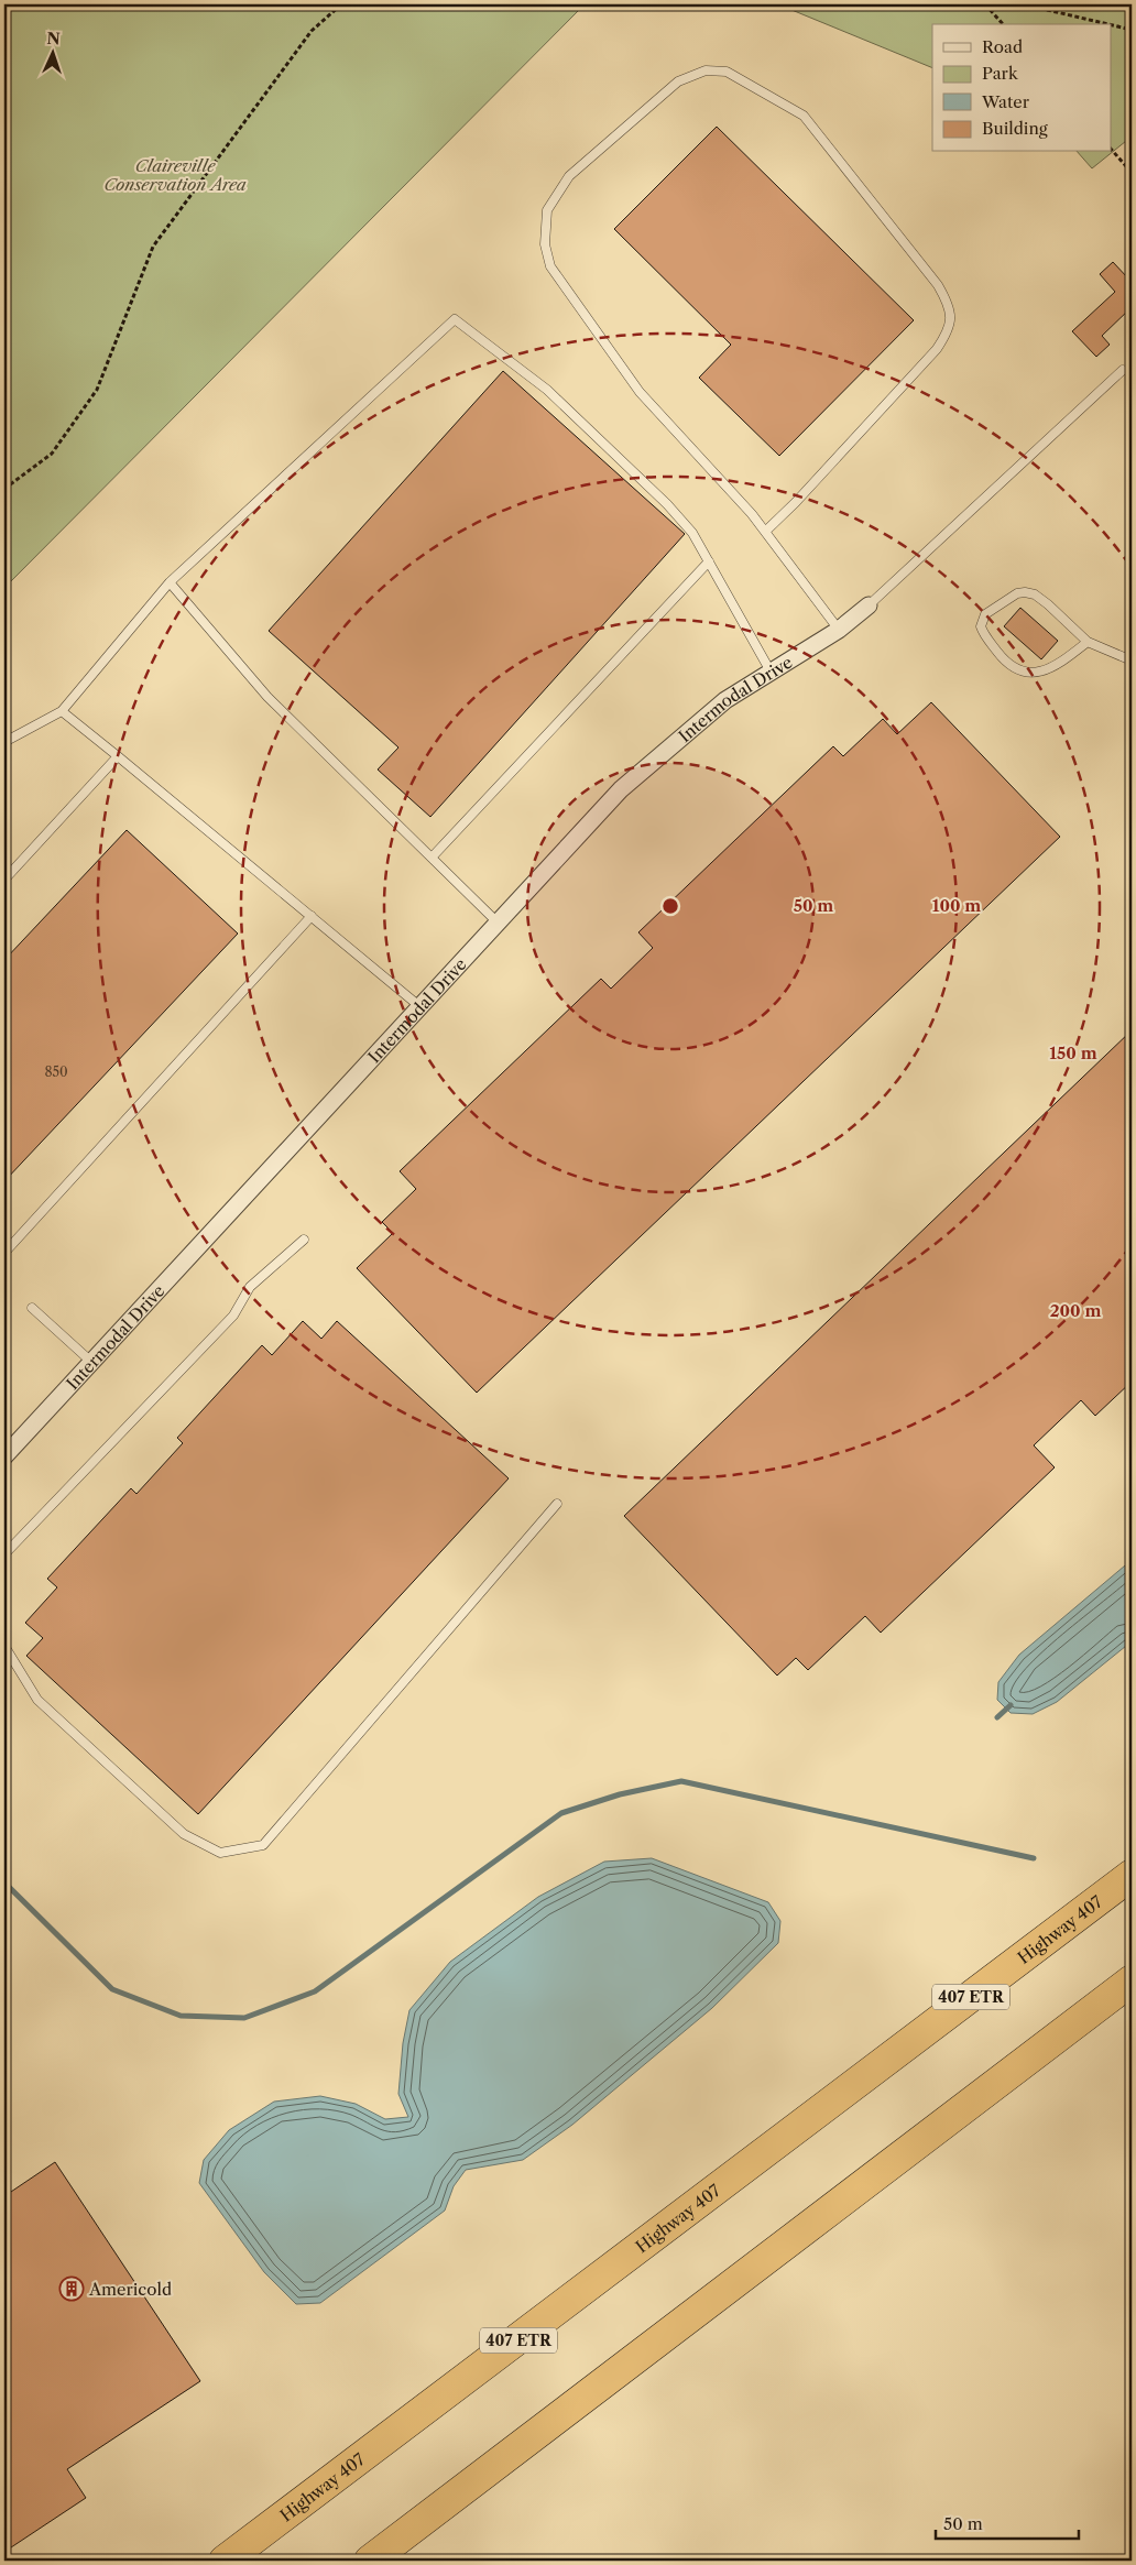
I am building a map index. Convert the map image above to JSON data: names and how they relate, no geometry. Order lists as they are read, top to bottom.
{
  "streets": {
    "highway": ["Highway 407", "407 ETR"],
    "street": ["Intermodal Drive"]
  },
  "parks": ["Claireville Conservation Area"],
  "places": {
    "building": ["Americold"]
  },
  "house_numbers": ["850"],
  "legend": [
    "Road",
    "Park",
    "Water",
    "Building"
  ],
  "scale_bar": "50 m",
  "north": "top",
  "rings": [
    "50 m",
    "100 m",
    "150 m",
    "200 m"
  ]
}
